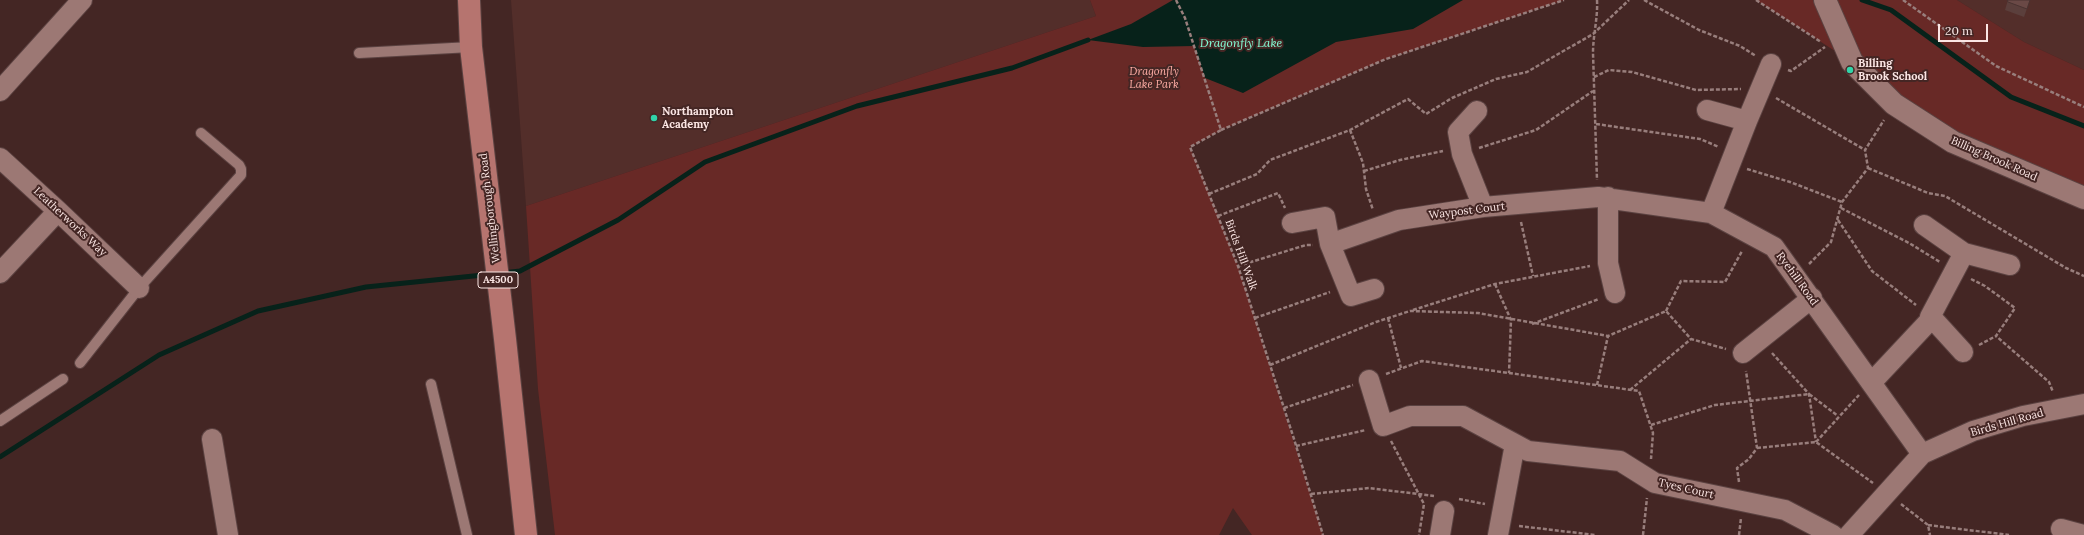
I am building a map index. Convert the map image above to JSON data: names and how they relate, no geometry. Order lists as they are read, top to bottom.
{
  "streets": {
    "main road": ["Wellingborough Road", "A4500"],
    "street": [
      "Billing Brook Road",
      "Waypost Court",
      "Leatherworks Way",
      "Ryehill Road",
      "Birds Hill Road",
      "Tyes Court"
    ],
    "path": ["Birds Hill Walk"]
  },
  "crossings": [
    ["Waypost Court", "Ryehill Road"],
    ["Ryehill Road", "Birds Hill Road"]
  ],
  "water": ["Dragonfly Lake"],
  "parks": ["Dragonfly Lake Park"],
  "places": ["Billing Brook School", "Northampton Academy"],
  "scale_bar": "20 m"
}
